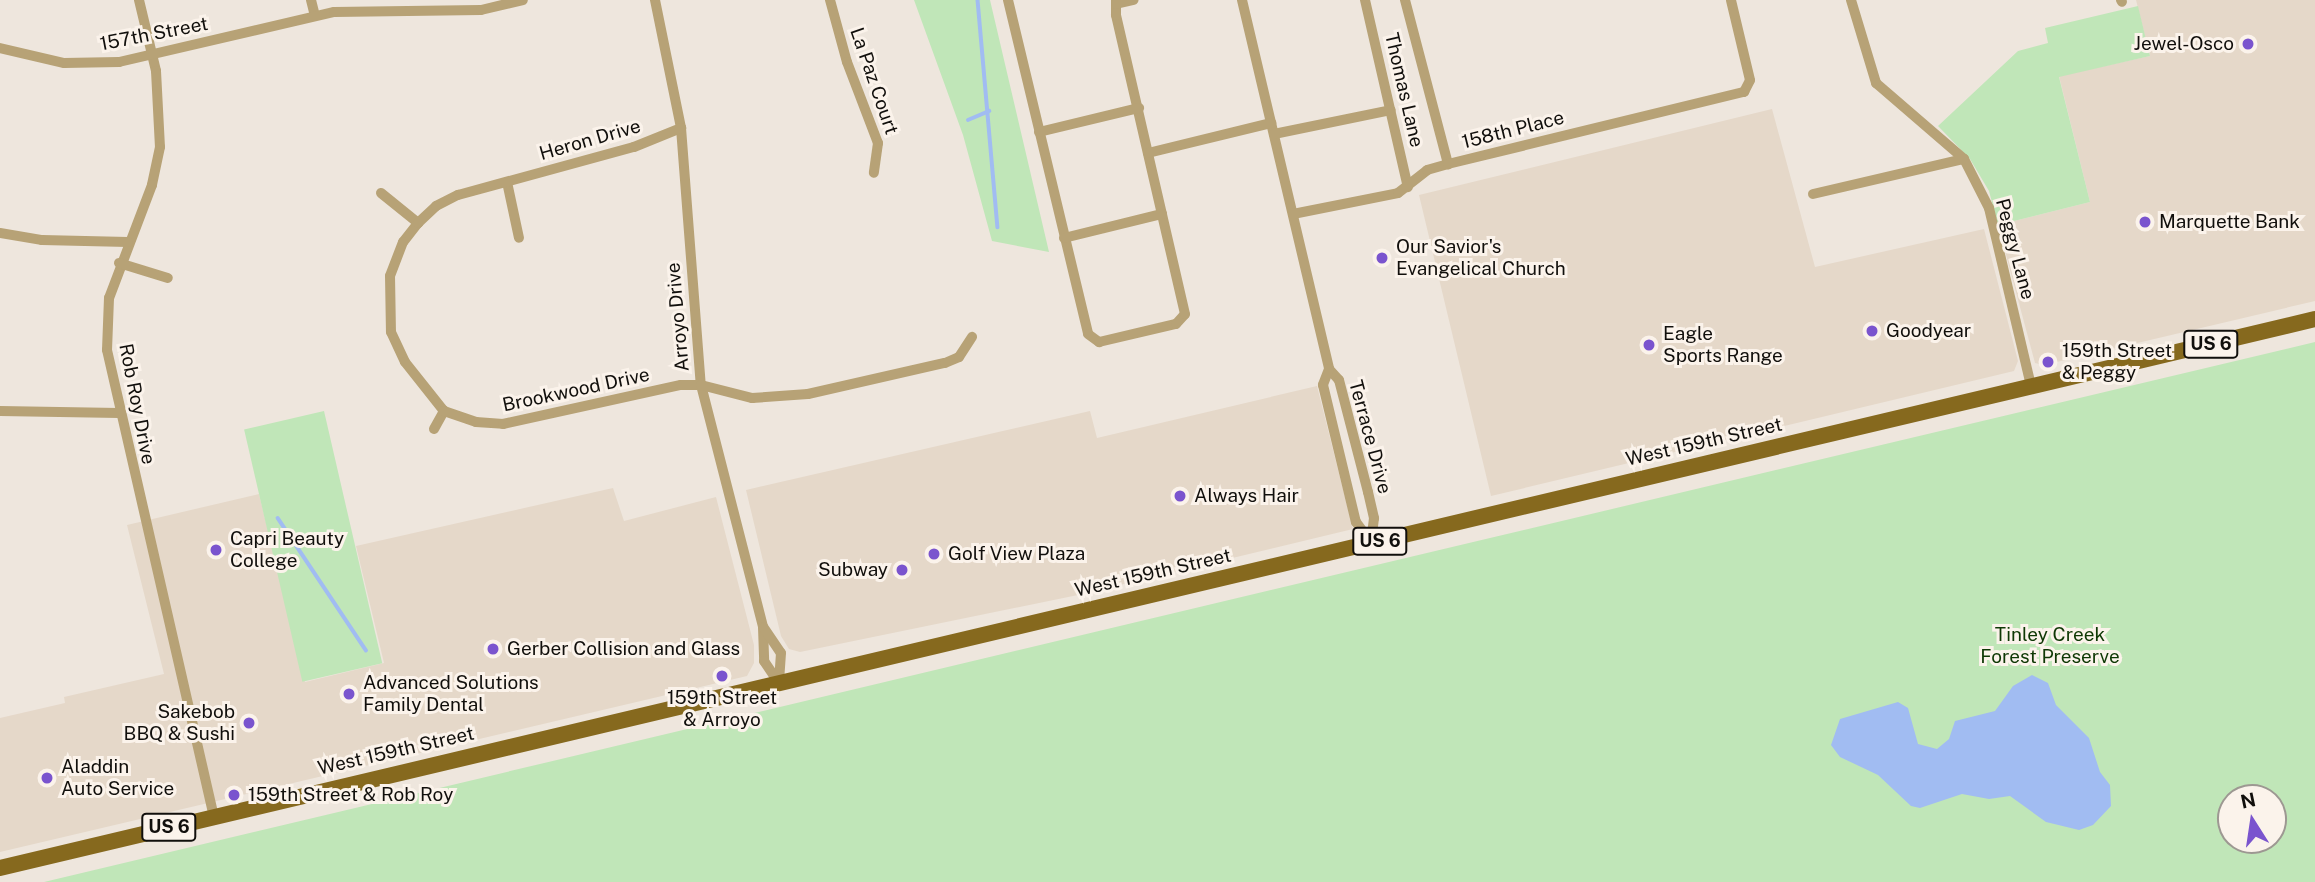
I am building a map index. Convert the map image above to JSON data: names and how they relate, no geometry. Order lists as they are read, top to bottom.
{
  "streets": {
    "main road": ["US 6", "West 159th Street"],
    "street": [
      "157th Street",
      "La Paz Court",
      "Thomas Lane",
      "158th Place",
      "Heron Drive",
      "Peggy Lane",
      "Arroyo Drive",
      "Brookwood Drive",
      "Rob Roy Drive",
      "Terrace Drive"
    ]
  },
  "crossings": [
    ["157th Street", "Rob Roy Drive"],
    ["Thomas Lane", "158th Place"],
    ["158th Place", "Terrace Drive"],
    ["Heron Drive", "Arroyo Drive"],
    ["Heron Drive", "Brookwood Drive"],
    ["Peggy Lane", "West 159th Street"],
    ["Arroyo Drive", "Brookwood Drive"],
    ["Arroyo Drive", "West 159th Street"],
    ["Rob Roy Drive", "West 159th Street"],
    ["Terrace Drive", "West 159th Street"]
  ],
  "parks": ["Tinley Creek Forest Preserve"],
  "places": [
    "Jewel-Osco",
    "Marquette Bank",
    "Our Savior's Evangelical Church",
    "Goodyear",
    "Eagle Sports Range",
    "159th Street & Peggy",
    "Always Hair",
    "Capri Beauty College",
    "Golf View Plaza",
    "Subway",
    "Gerber Collision and Glass",
    "159th Street & Arroyo",
    "Advanced Solutions Family Dental",
    "Sakebob BBQ & Sushi",
    "Aladdin Auto Service",
    "159th Street & Rob Roy"
  ],
  "north": "top"
}
